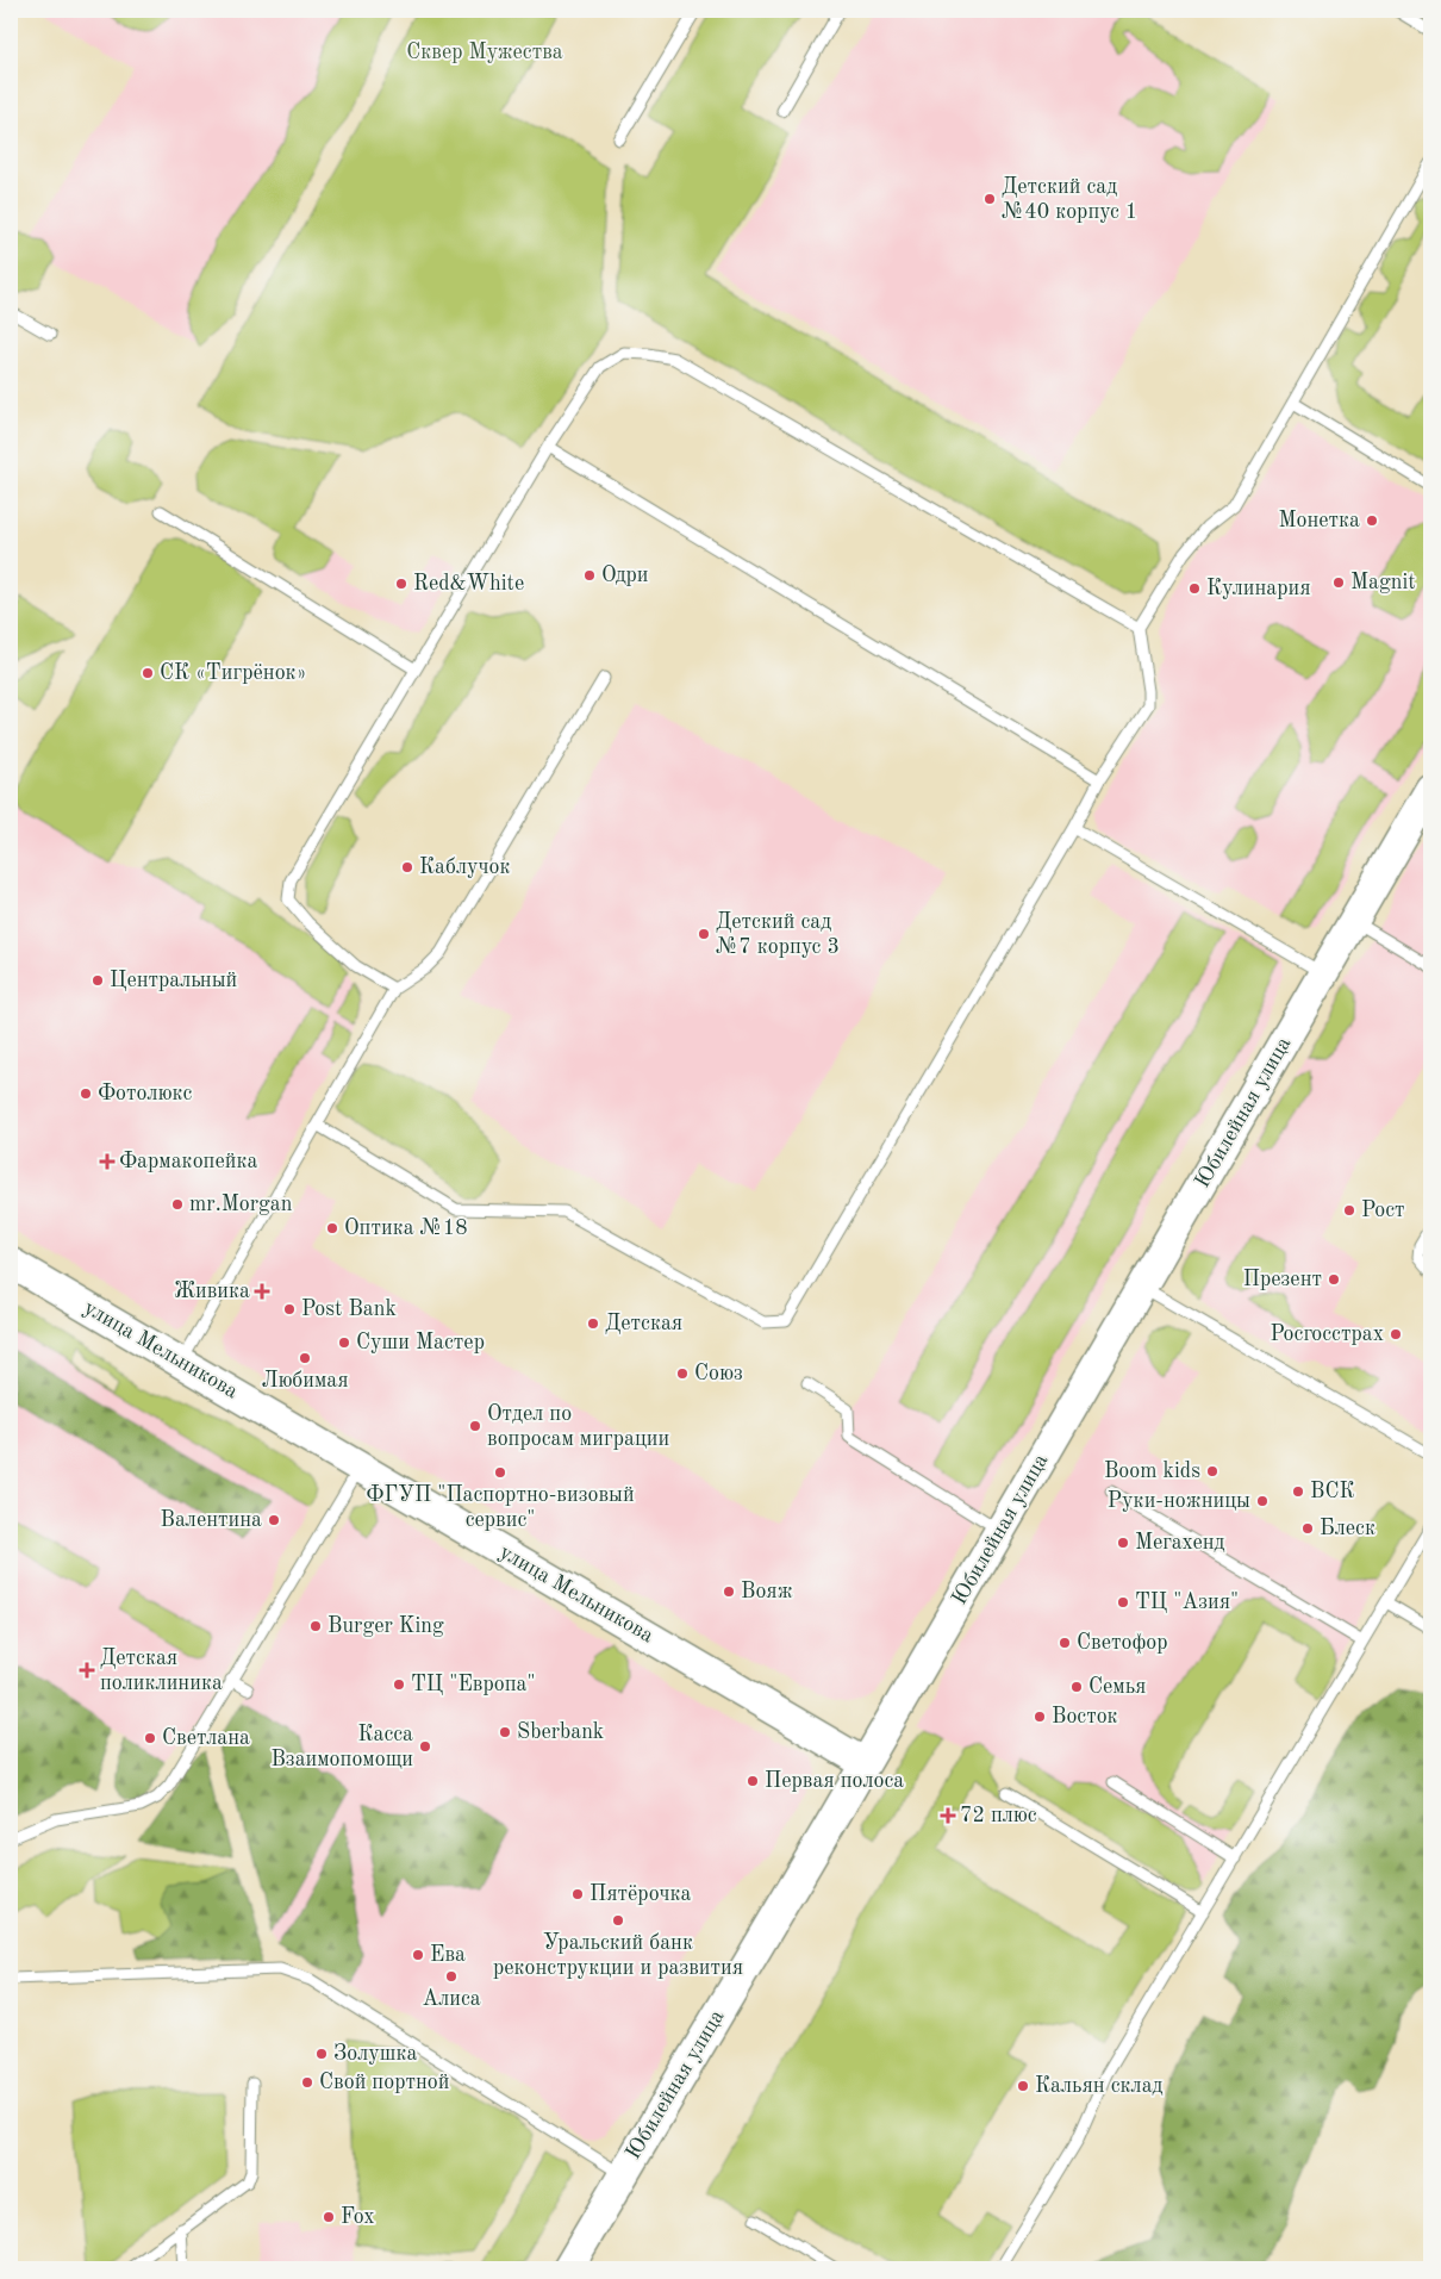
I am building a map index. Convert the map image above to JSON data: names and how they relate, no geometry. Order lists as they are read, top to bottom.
{
  "streets": {
    "main road": ["Юбилейная улица", "улица Мельникова"]
  },
  "crossings": [
    ["Юбилейная улица", "улица Мельникова"]
  ],
  "parks": ["Сквер Мужества"],
  "places": {
    "other": [
      "Детский сад №40 корпус 1",
      "Монетка",
      "Одри",
      "Magnit",
      "Red&White",
      "Кулинария",
      "СК «Тигрёнок»",
      "Каблучок",
      "Детский сад №7 корпус 3",
      "Центральный",
      "Фотолюкс",
      "mr.Morgan",
      "Рост",
      "Оптика №18",
      "Презент",
      "Post Bank",
      "Детская",
      "Росгосстрах",
      "Суши Мастер",
      "Любимая",
      "Союз",
      "Отдел по вопросам миграции",
      "Boom kids",
      "ФГУП \"Паспортно-визовый сервис\"",
      "ВСК",
      "Руки-ножницы",
      "Валентина",
      "Блеск",
      "Мегахенд",
      "Вояж",
      "ТЦ \"Азия\"",
      "Burger King",
      "Светофор",
      "ТЦ \"Европа\"",
      "Семья",
      "Восток",
      "Sberbank",
      "Светлана",
      "Касса Взаимопомощи",
      "Первая полоса",
      "Пятёрочка",
      "Уральский банк реконструкции и развития",
      "Ева",
      "Алиса",
      "Золушка",
      "Свой портной",
      "Кальян склад",
      "Fox"
    ],
    "health": [
      "Фармакопейка",
      "Живика",
      "Детская поликлиника",
      "72 плюс"
    ]
  }
}
